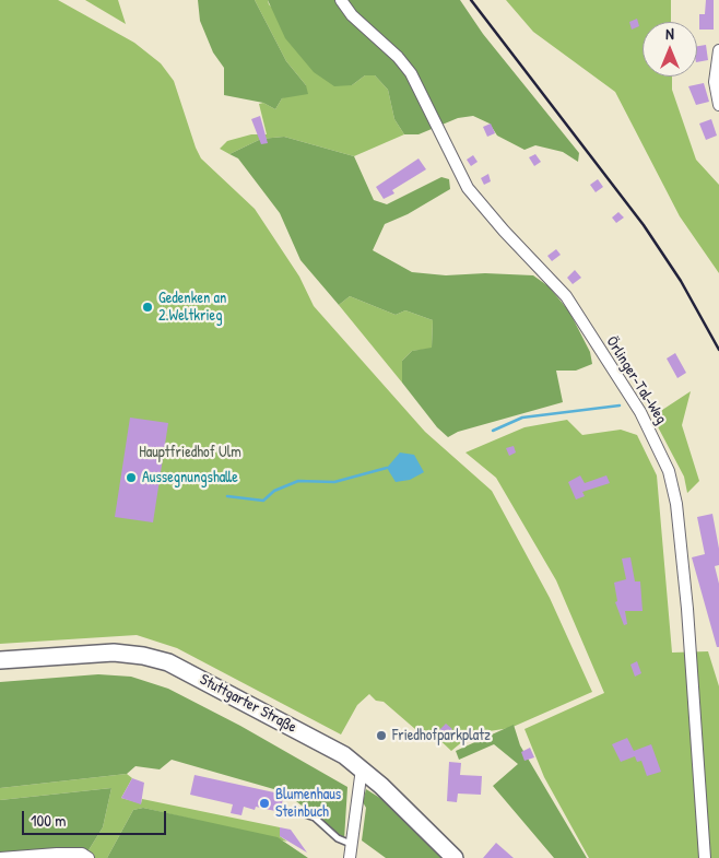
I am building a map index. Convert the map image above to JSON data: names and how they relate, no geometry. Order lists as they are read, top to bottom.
{
  "streets": {
    "main road": ["Stuttgarter Straße"],
    "street": ["Örlinger-Tal-Weg"]
  },
  "parks": ["Hauptfriedhof Ulm"],
  "places": [
    "Gedenken an 2.Weltkrieg",
    "Aussegnungshalle",
    "Friedhofparkplatz",
    "Blumenhaus Steinbuch"
  ],
  "scale_bar": "100 m",
  "north": "top"
}
